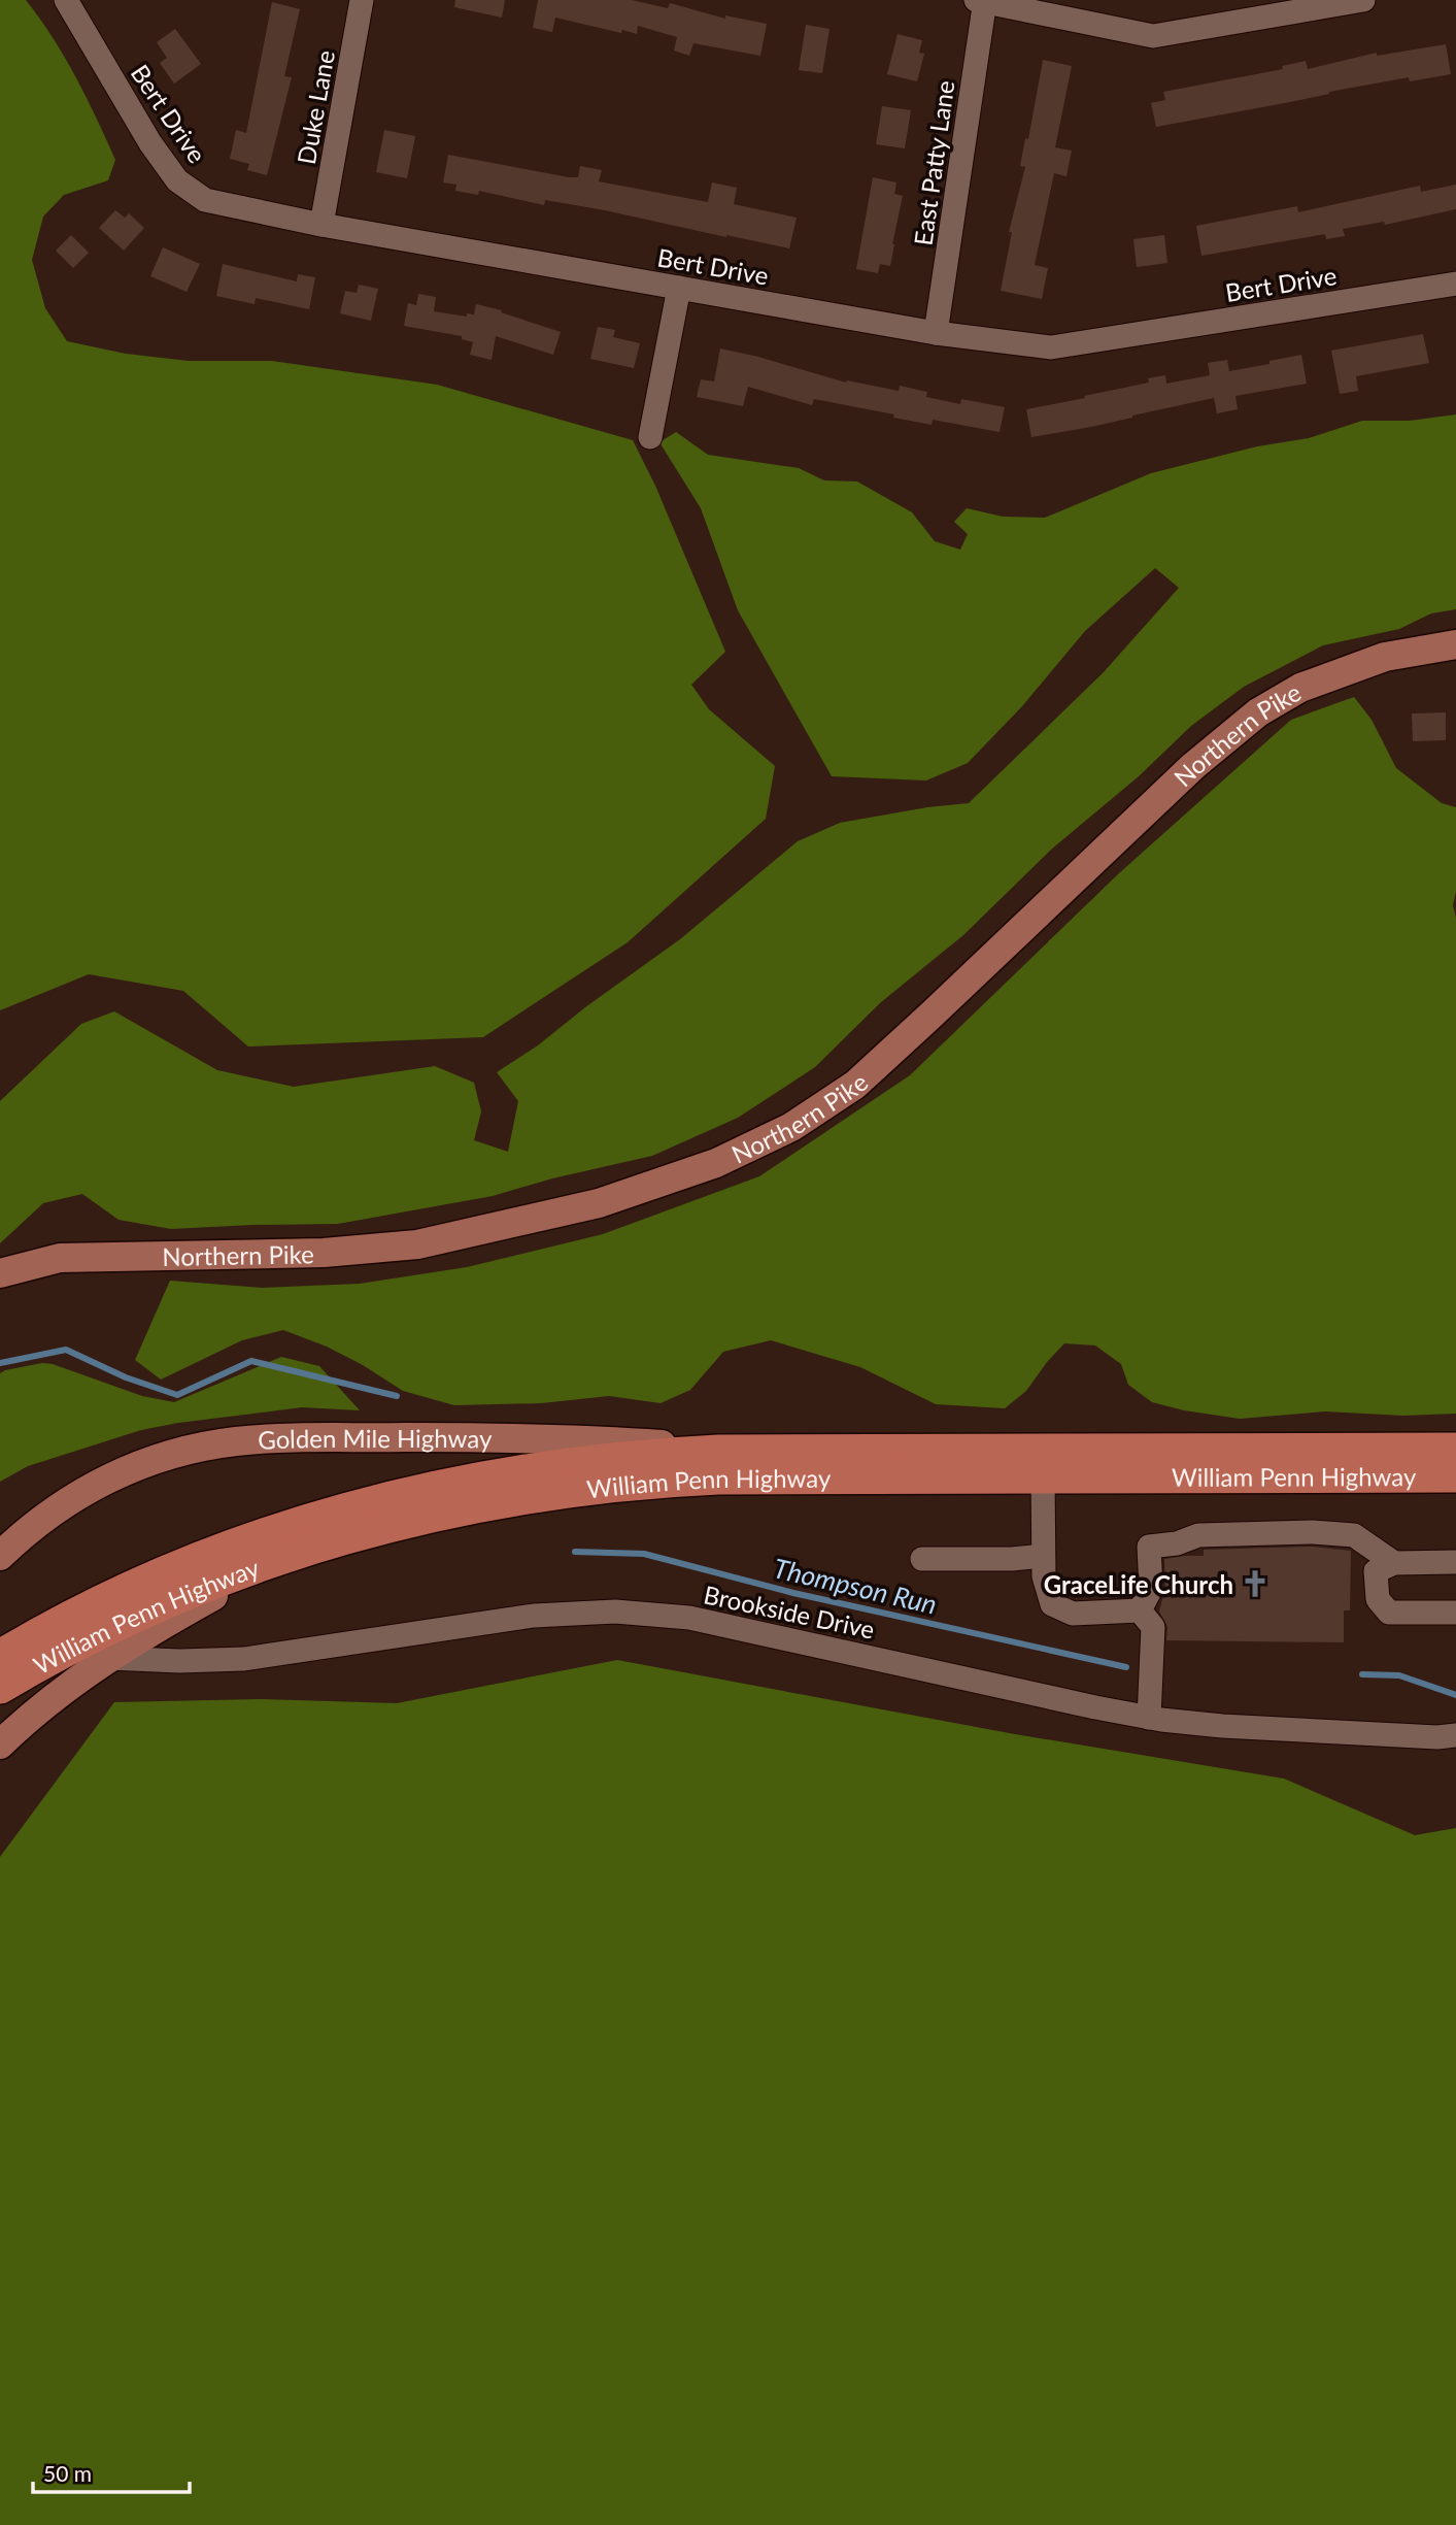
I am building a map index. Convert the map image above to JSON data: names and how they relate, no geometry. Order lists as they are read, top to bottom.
{
  "streets": {
    "highway": ["William Penn Highway"],
    "main road": ["Northern Pike", "Golden Mile Highway"],
    "street": [
      "Duke Lane",
      "Bert Drive",
      "East Patty Lane",
      "Brookside Drive"
    ]
  },
  "crossings": [
    ["Duke Lane", "Bert Drive"],
    ["Bert Drive", "East Patty Lane"],
    ["Golden Mile Highway", "William Penn Highway"]
  ],
  "water": ["Thompson Run"],
  "places": {
    "church": ["GraceLife Church"]
  },
  "scale_bar": "50 m"
}
